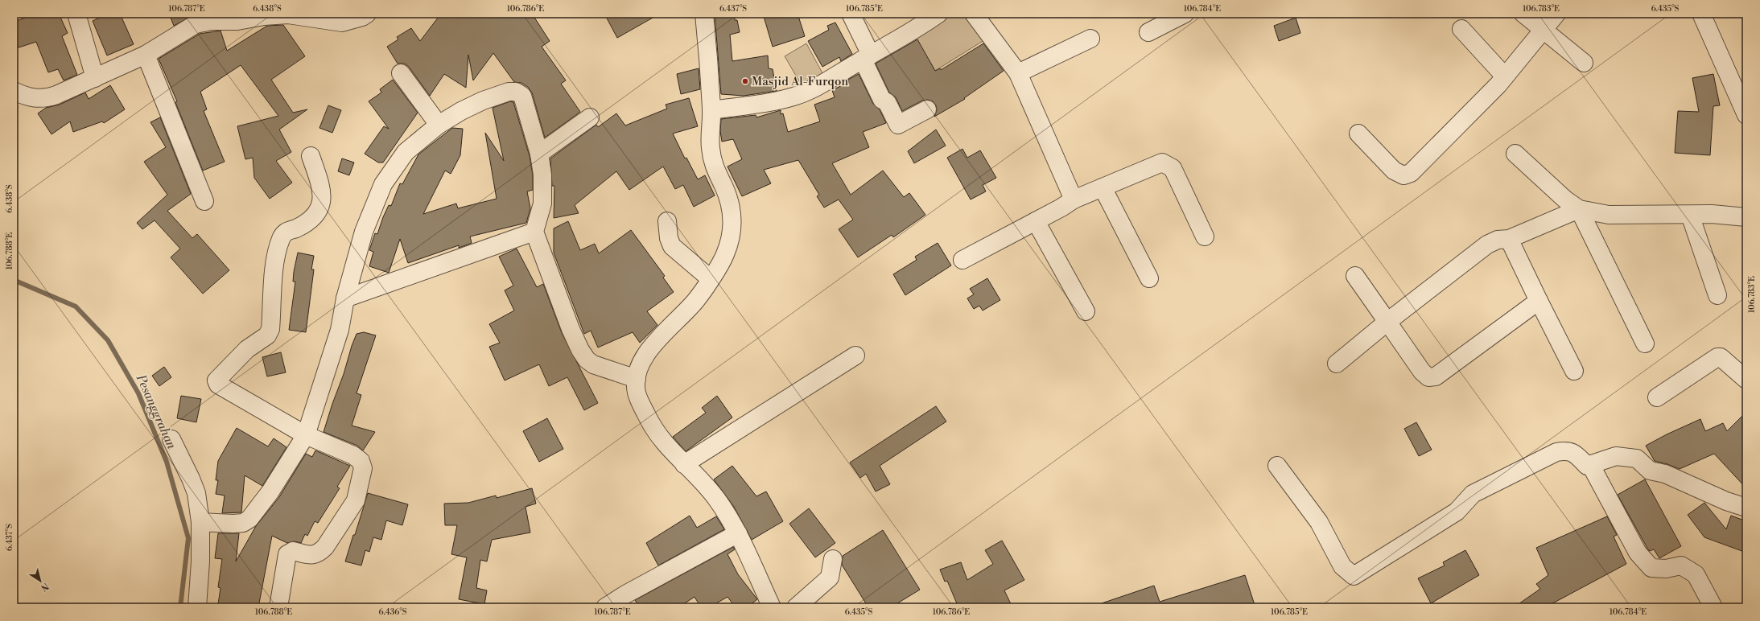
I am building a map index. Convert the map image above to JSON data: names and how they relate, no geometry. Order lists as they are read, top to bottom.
{
  "water": ["Pesanggrahan"],
  "places": ["Masjid Al-Furqon"],
  "north": "bottom right",
  "coordinates": [
    "106.787°E",
    "6.438°S",
    "106.786°E",
    "6.437°S",
    "106.785°E",
    "106.784°E",
    "106.783°E",
    "6.435°S",
    "106.788°E",
    "6.436°S"
  ]
}
